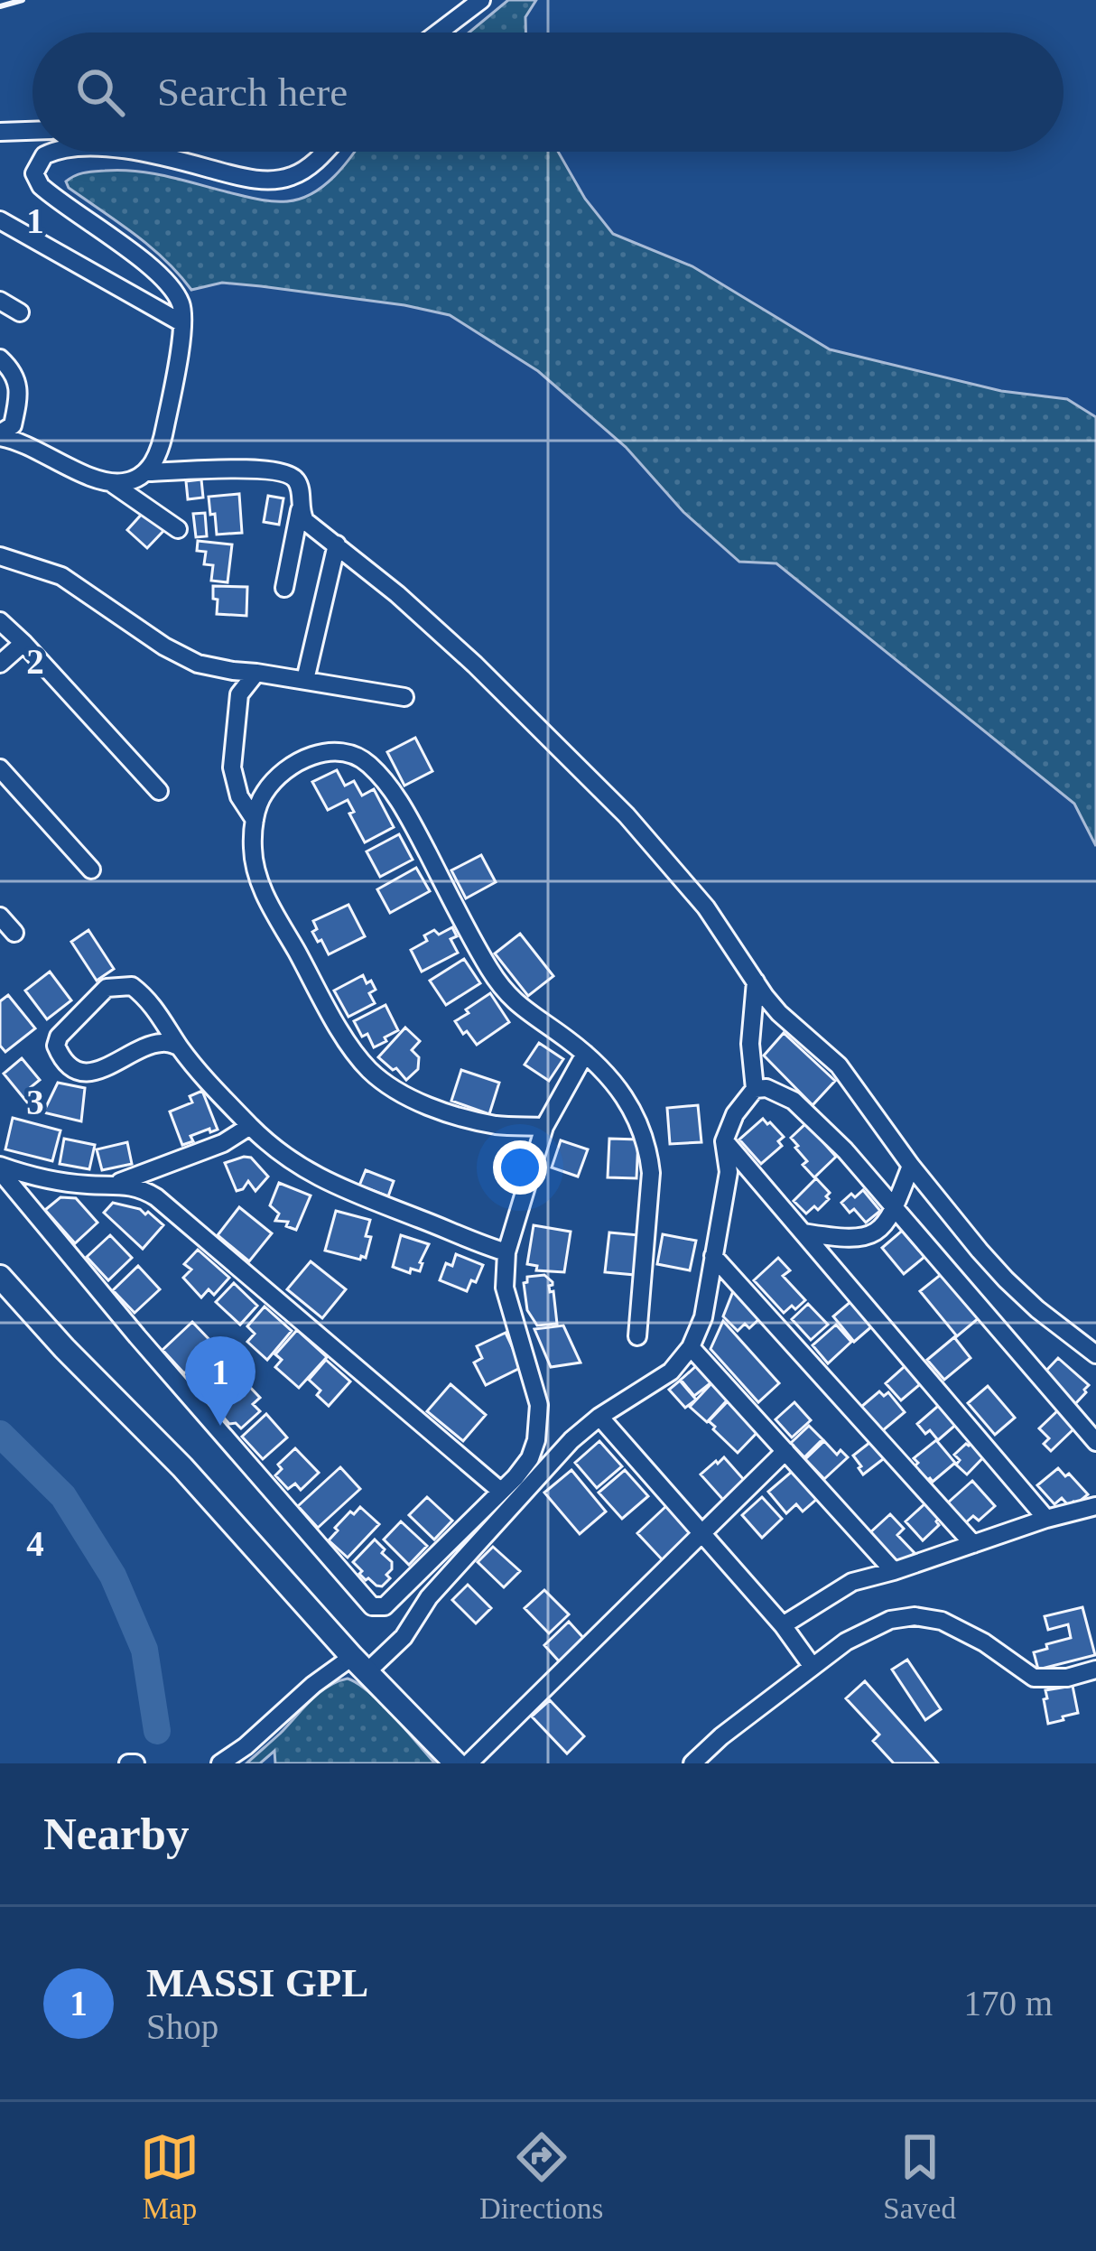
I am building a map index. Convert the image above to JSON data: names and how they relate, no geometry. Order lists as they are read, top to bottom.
{
  "page": {
    "search": "Search here",
    "pins": "1",
    "heading": "Nearby",
    "list": [
      {
        "mark": "1",
        "name": "MASSI GPL",
        "note": "Shop",
        "value": "170 m"
      }
    ],
    "nav": ["Map", "Directions", "Saved"]
  },
  "grid": {
    "rows": [
      "1",
      "2",
      "3",
      "4"
    ]
  }
}
